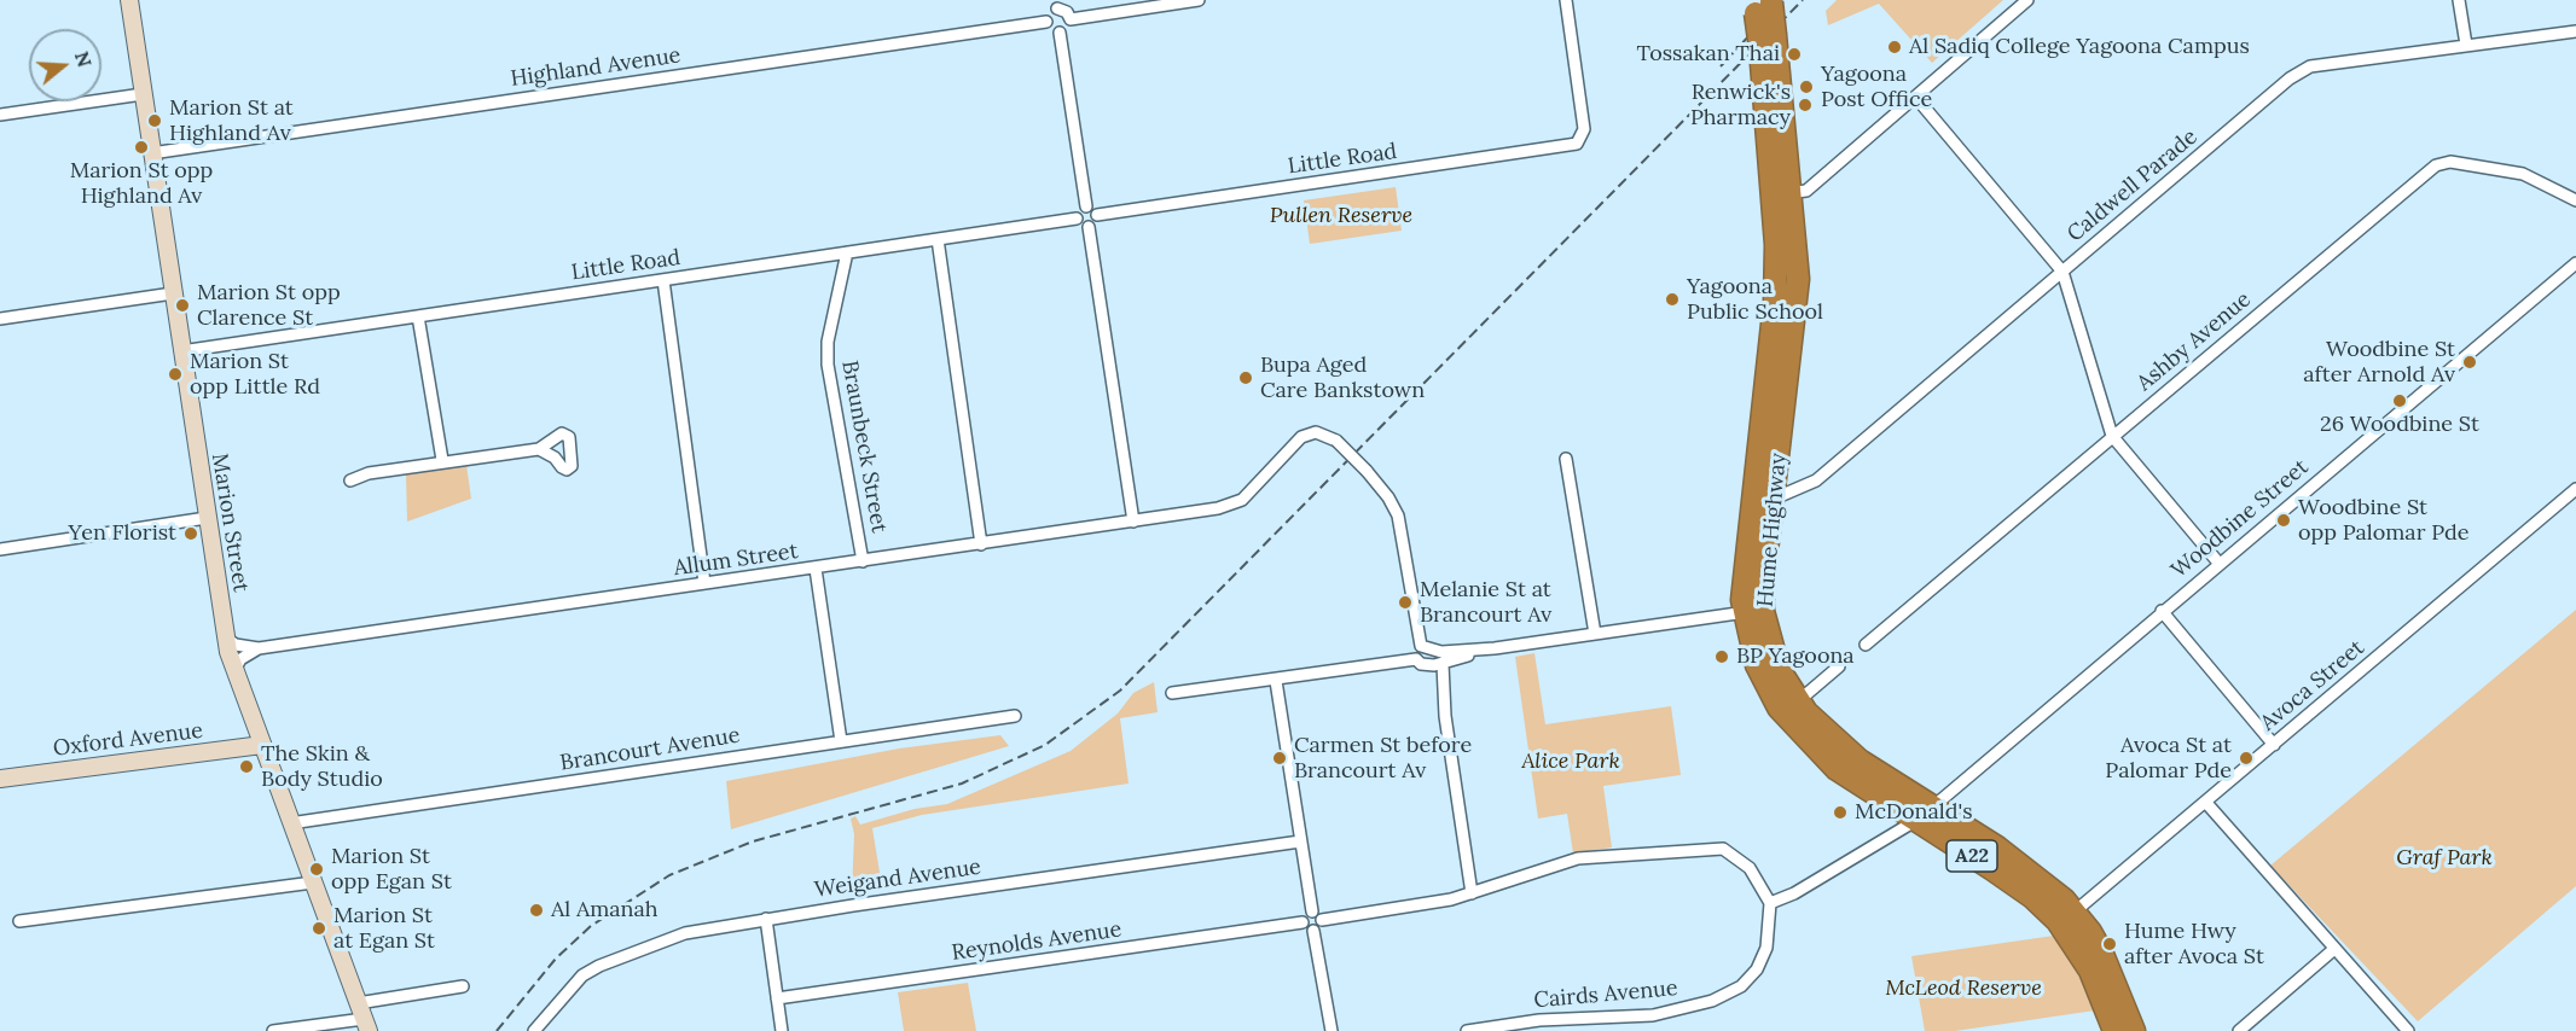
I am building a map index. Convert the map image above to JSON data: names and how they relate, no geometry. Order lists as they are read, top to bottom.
{
  "streets": {
    "highway": ["Hume Highway", "A22"],
    "main road": ["Marion Street", "Oxford Avenue"],
    "street": [
      "Highland Avenue",
      "Little Road",
      "Caldwell Parade",
      "Ashby Avenue",
      "Braunbeck Street",
      "Woodbine Street",
      "Allum Street",
      "Avoca Street",
      "Brancourt Avenue",
      "Weigand Avenue",
      "Reynolds Avenue",
      "Cairds Avenue"
    ]
  },
  "crossings": [
    ["Highland Avenue", "Marion Street"],
    ["Little Road", "Braunbeck Street"],
    ["Little Road", "Marion Street"],
    ["Caldwell Parade", "Hume Highway"],
    ["Braunbeck Street", "Allum Street"],
    ["Woodbine Street", "Hume Highway"],
    ["Woodbine Street", "Cairds Avenue"],
    ["Marion Street", "Allum Street"],
    ["Marion Street", "Oxford Avenue"],
    ["Marion Street", "Brancourt Avenue"],
    ["Hume Highway", "Avoca Street"]
  ],
  "parks": [
    "Pullen Reserve",
    "Alice Park",
    "Graf Park",
    "McLeod Reserve"
  ],
  "places": [
    "Al Sadiq College Yagoona Campus",
    "Tossakan Thai",
    "Yagoona Post Office",
    "Renwick's Pharmacy",
    "Marion St at Highland Av",
    "Marion St opp Highland Av",
    "Yagoona Public School",
    "Marion St opp Clarence St",
    "Woodbine St after Arnold Av",
    "Marion St opp Little Rd",
    "Bupa Aged Care Bankstown",
    "26 Woodbine St",
    "Woodbine St opp Palomar Pde",
    "Yen Florist",
    "Melanie St at Brancourt Av",
    "BP Yagoona",
    "Carmen St before Brancourt Av",
    "Avoca St at Palomar Pde",
    "The Skin & Body Studio",
    "McDonald's",
    "Marion St opp Egan St",
    "Al Amanah",
    "Marion St at Egan St",
    "Hume Hwy after Avoca St"
  ],
  "north": "right"
}
